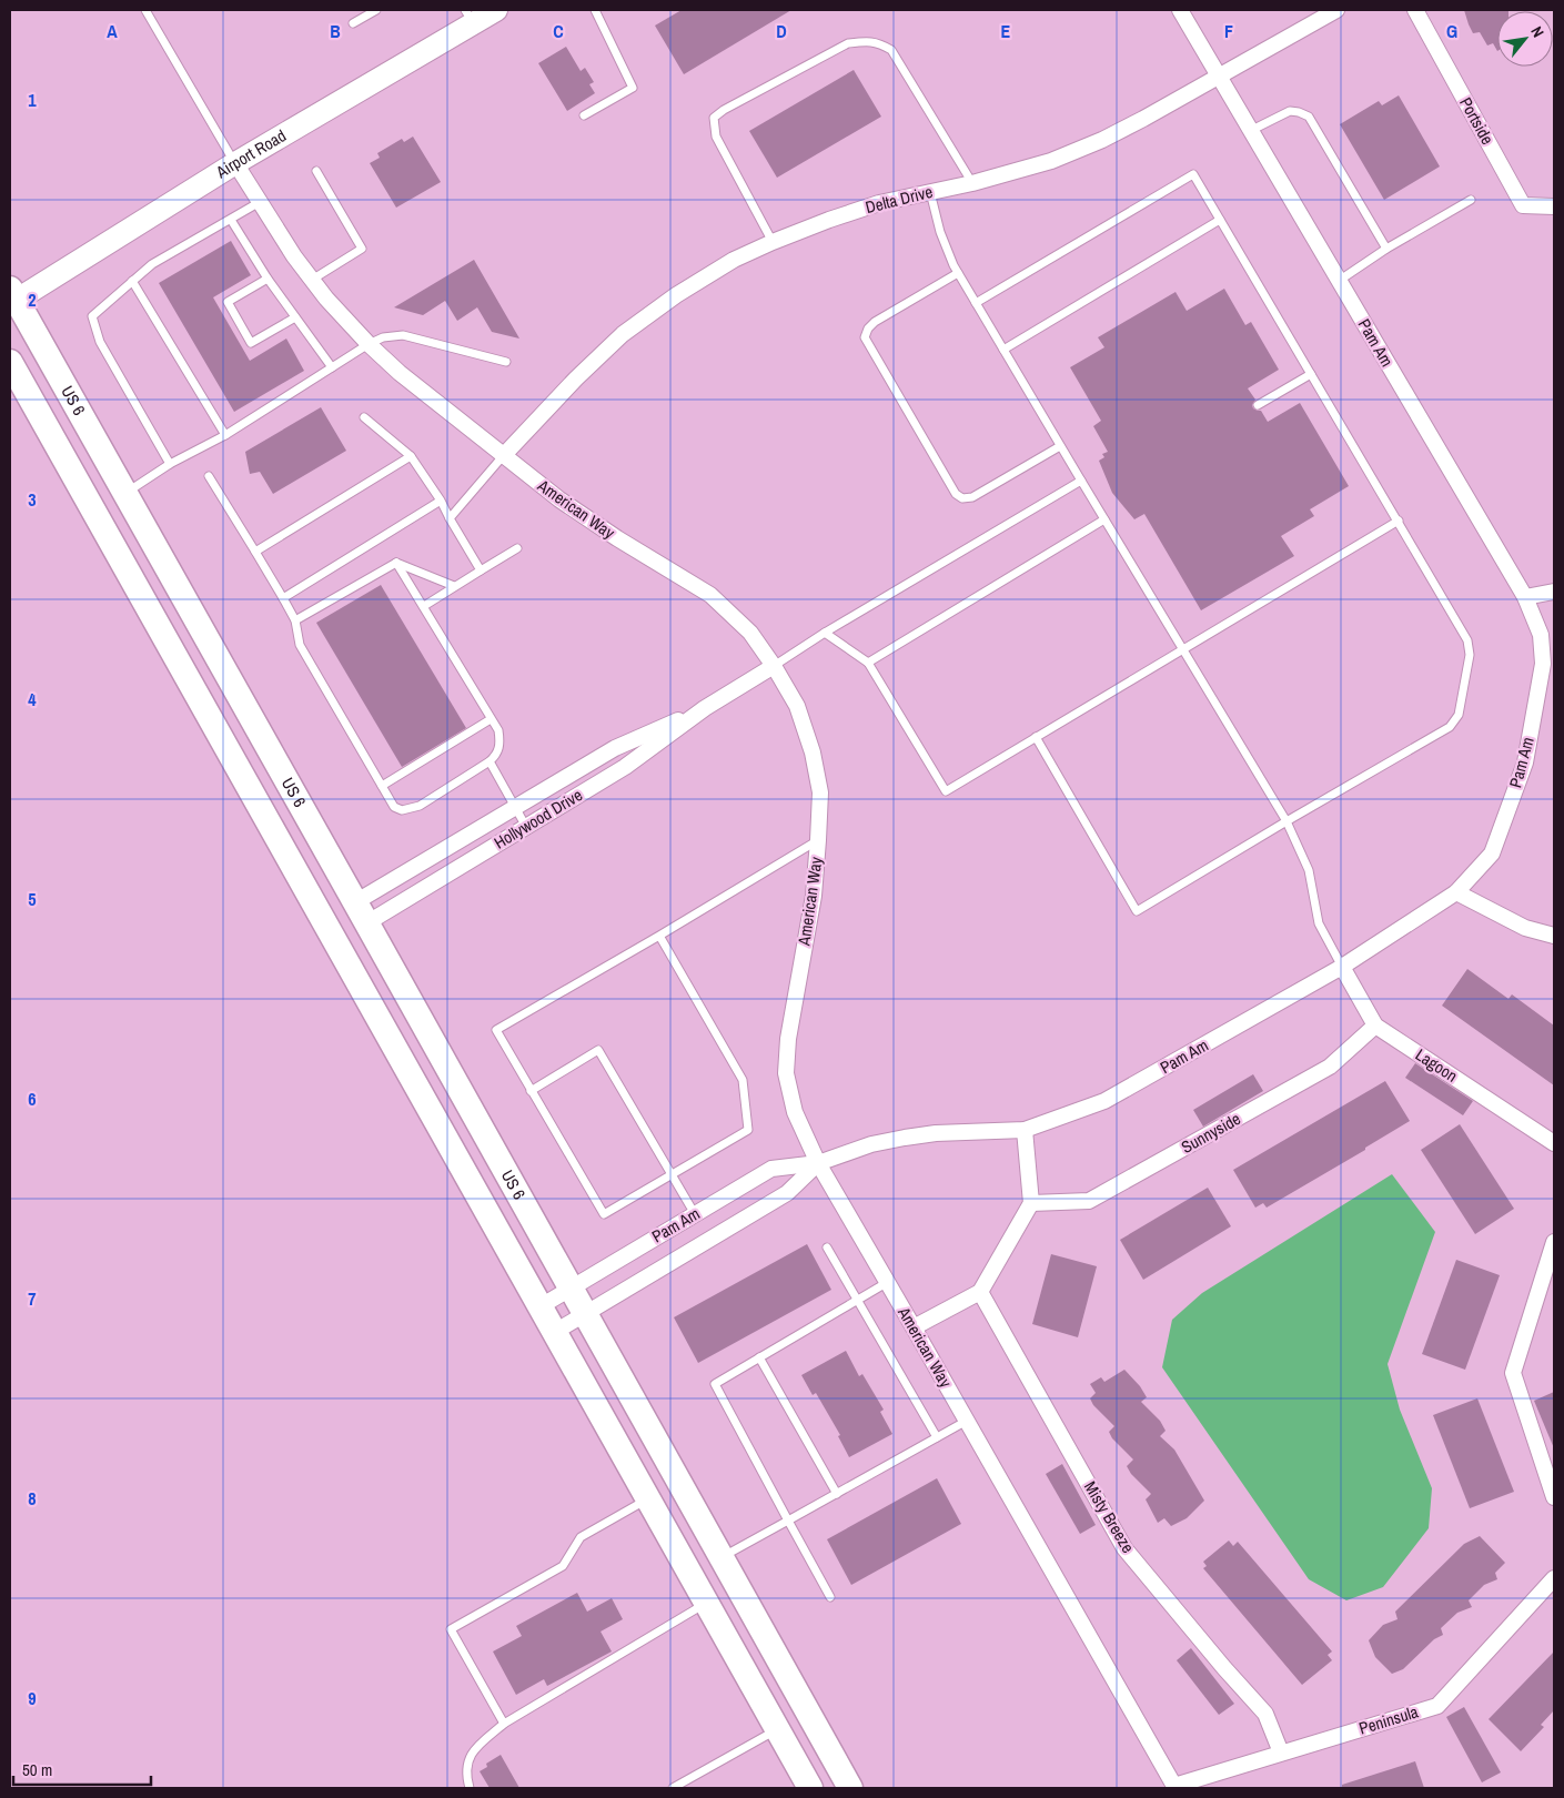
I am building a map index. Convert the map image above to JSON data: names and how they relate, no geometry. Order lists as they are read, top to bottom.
{
  "streets": {
    "main road": ["Airport Road", "US 6"],
    "street": [
      "Portside",
      "Delta Drive",
      "Pam Am",
      "American Way",
      "Hollywood Drive",
      "Lagoon",
      "Sunnyside",
      "Misty Breeze",
      "Peninsula"
    ]
  },
  "crossings": [
    ["Airport Road", "US 6"],
    ["Airport Road", "American Way"],
    ["Delta Drive", "Pam Am"],
    ["Delta Drive", "American Way"],
    ["Pam Am", "US 6"],
    ["Pam Am", "American Way"],
    ["Pam Am", "Lagoon"],
    ["US 6", "Hollywood Drive"],
    ["American Way", "Hollywood Drive"],
    ["American Way", "Peninsula"],
    ["Lagoon", "Sunnyside"],
    ["Misty Breeze", "Peninsula"]
  ],
  "scale_bar": "50 m",
  "north": "top right",
  "grid": {
    "columns": [
      "A",
      "B",
      "C",
      "D",
      "E",
      "F",
      "G"
    ],
    "rows": [
      "1",
      "2",
      "3",
      "4",
      "5",
      "6",
      "7",
      "8",
      "9"
    ]
  }
}
